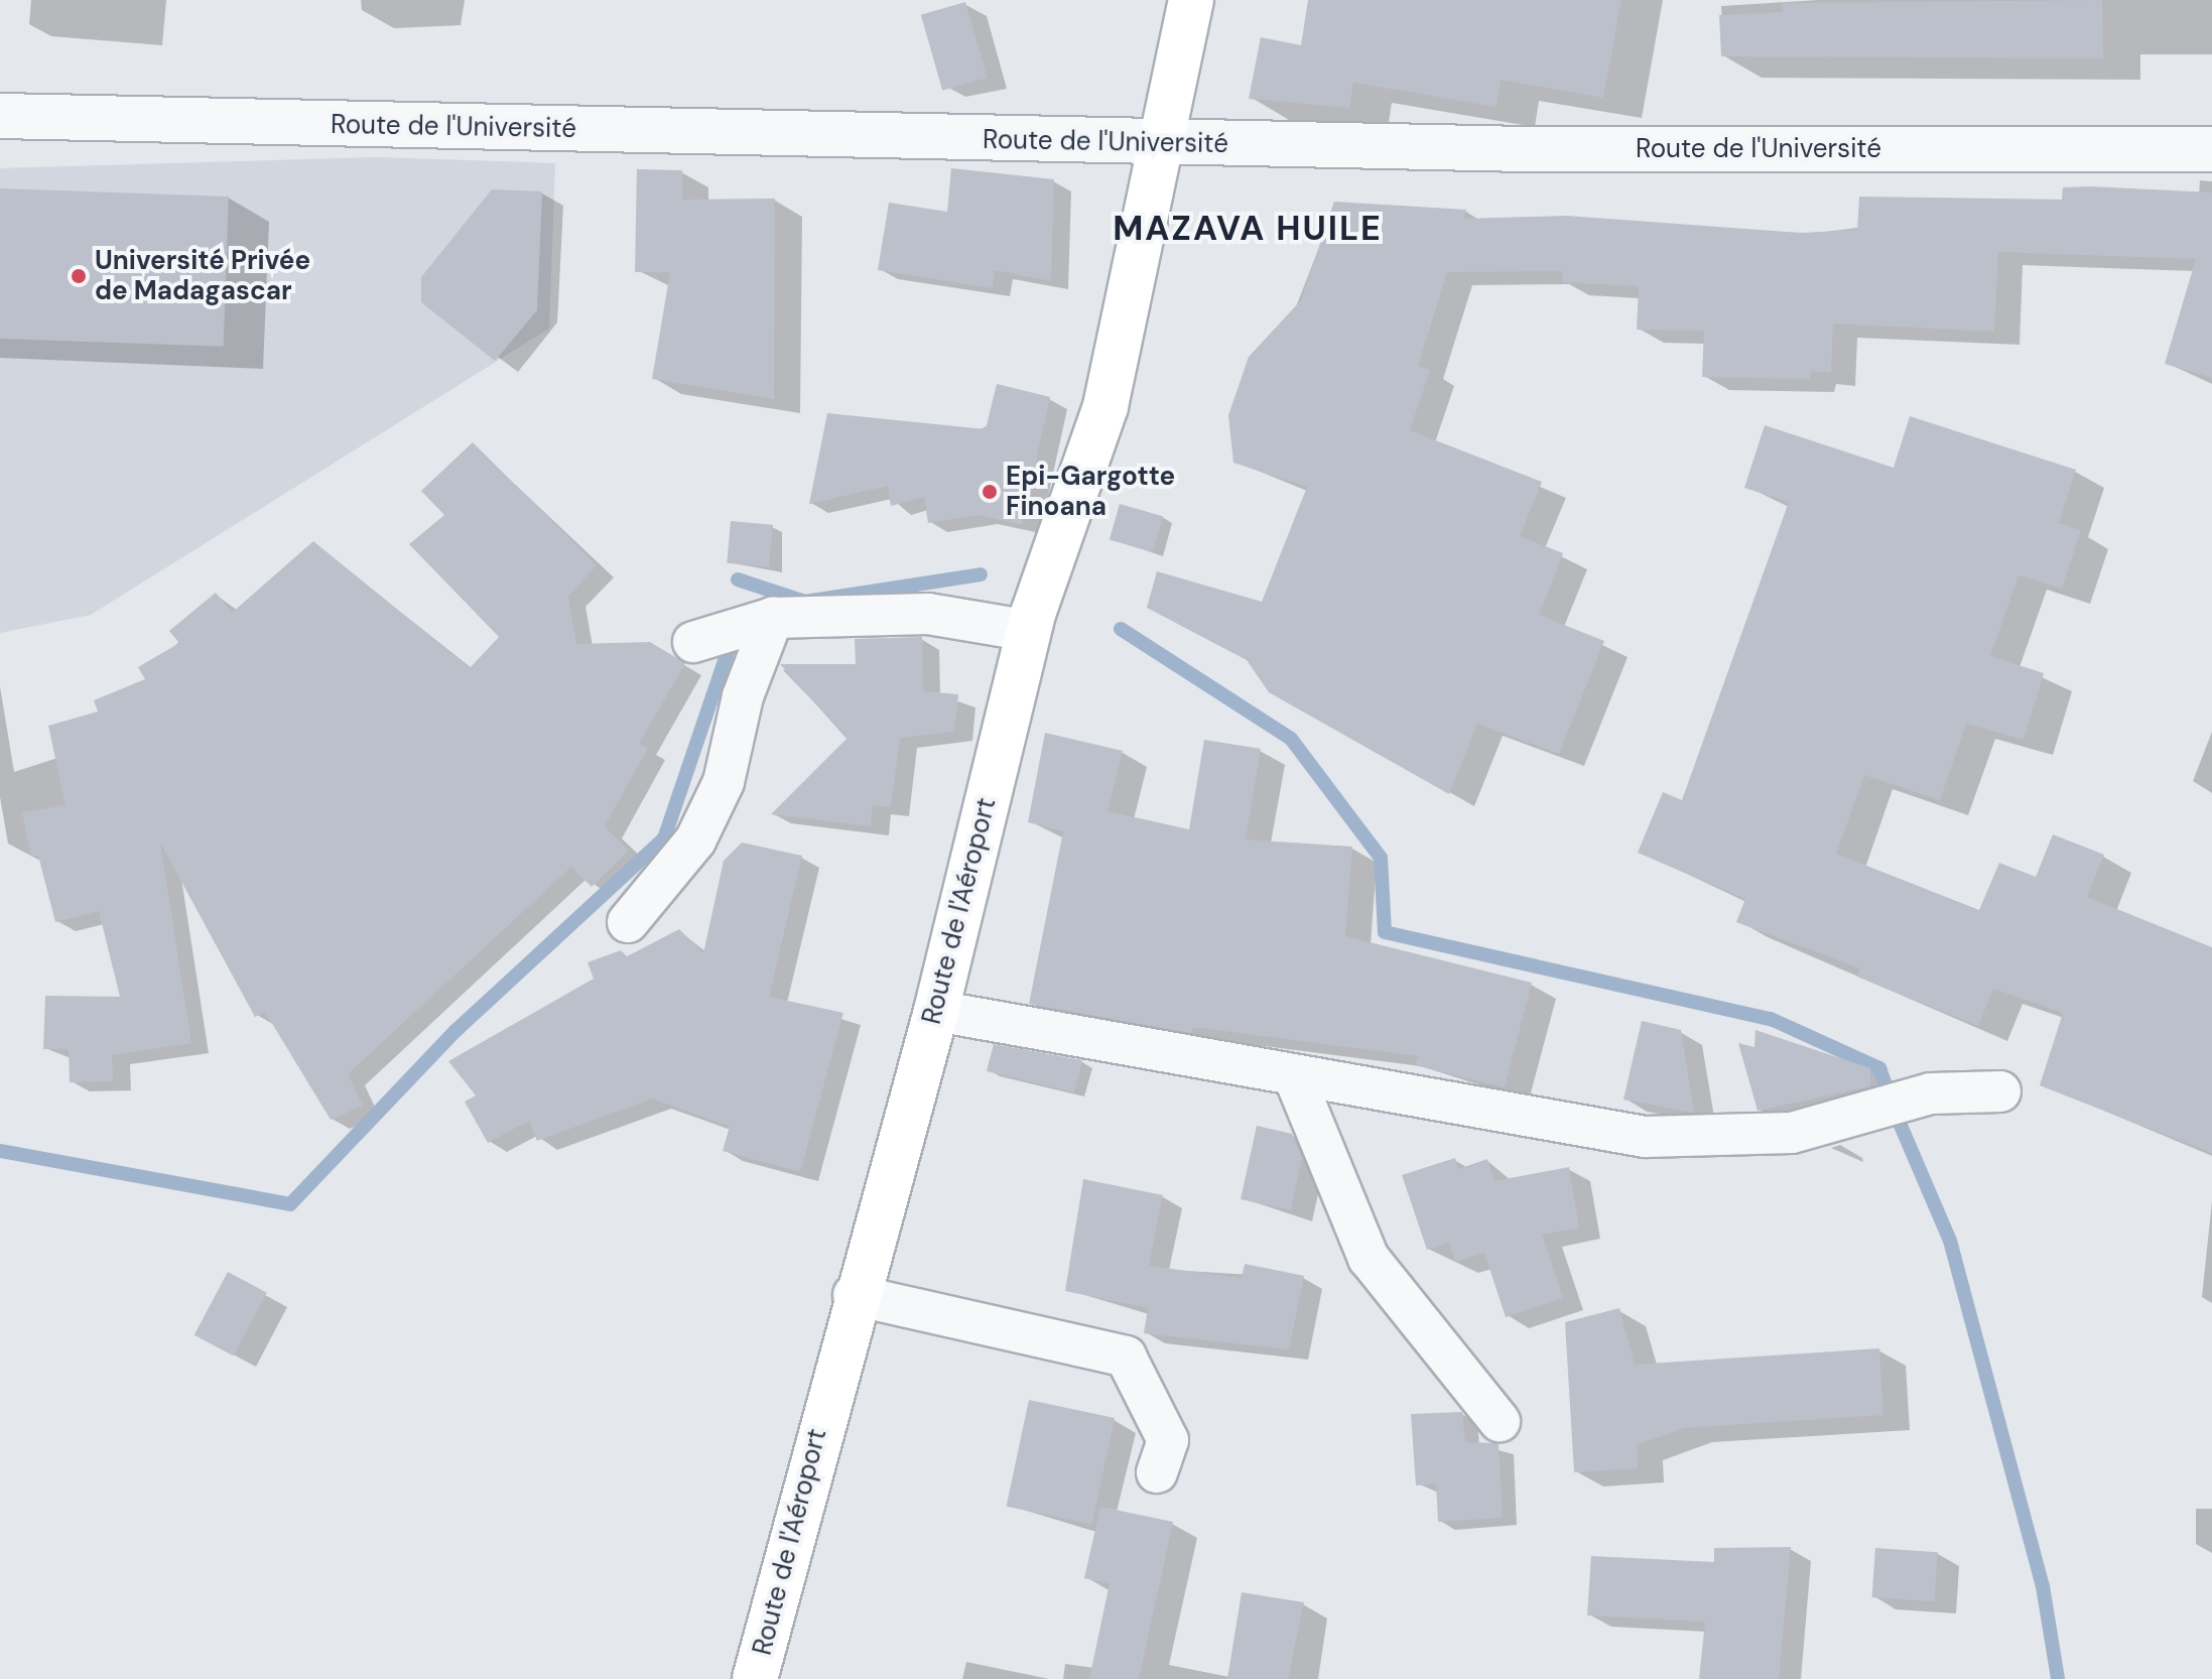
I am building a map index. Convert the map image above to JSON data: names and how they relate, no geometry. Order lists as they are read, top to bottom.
{
  "streets": {
    "main road": ["Route de l'Aéroport"],
    "street": ["Route de l'Université"]
  },
  "crossings": [
    ["Route de l'Université", "Route de l'Aéroport"]
  ],
  "districts": ["MAZAVA HUILE"],
  "places": ["Université Privée de Madagascar", "Epi-Gargotte Finoana"]
}
